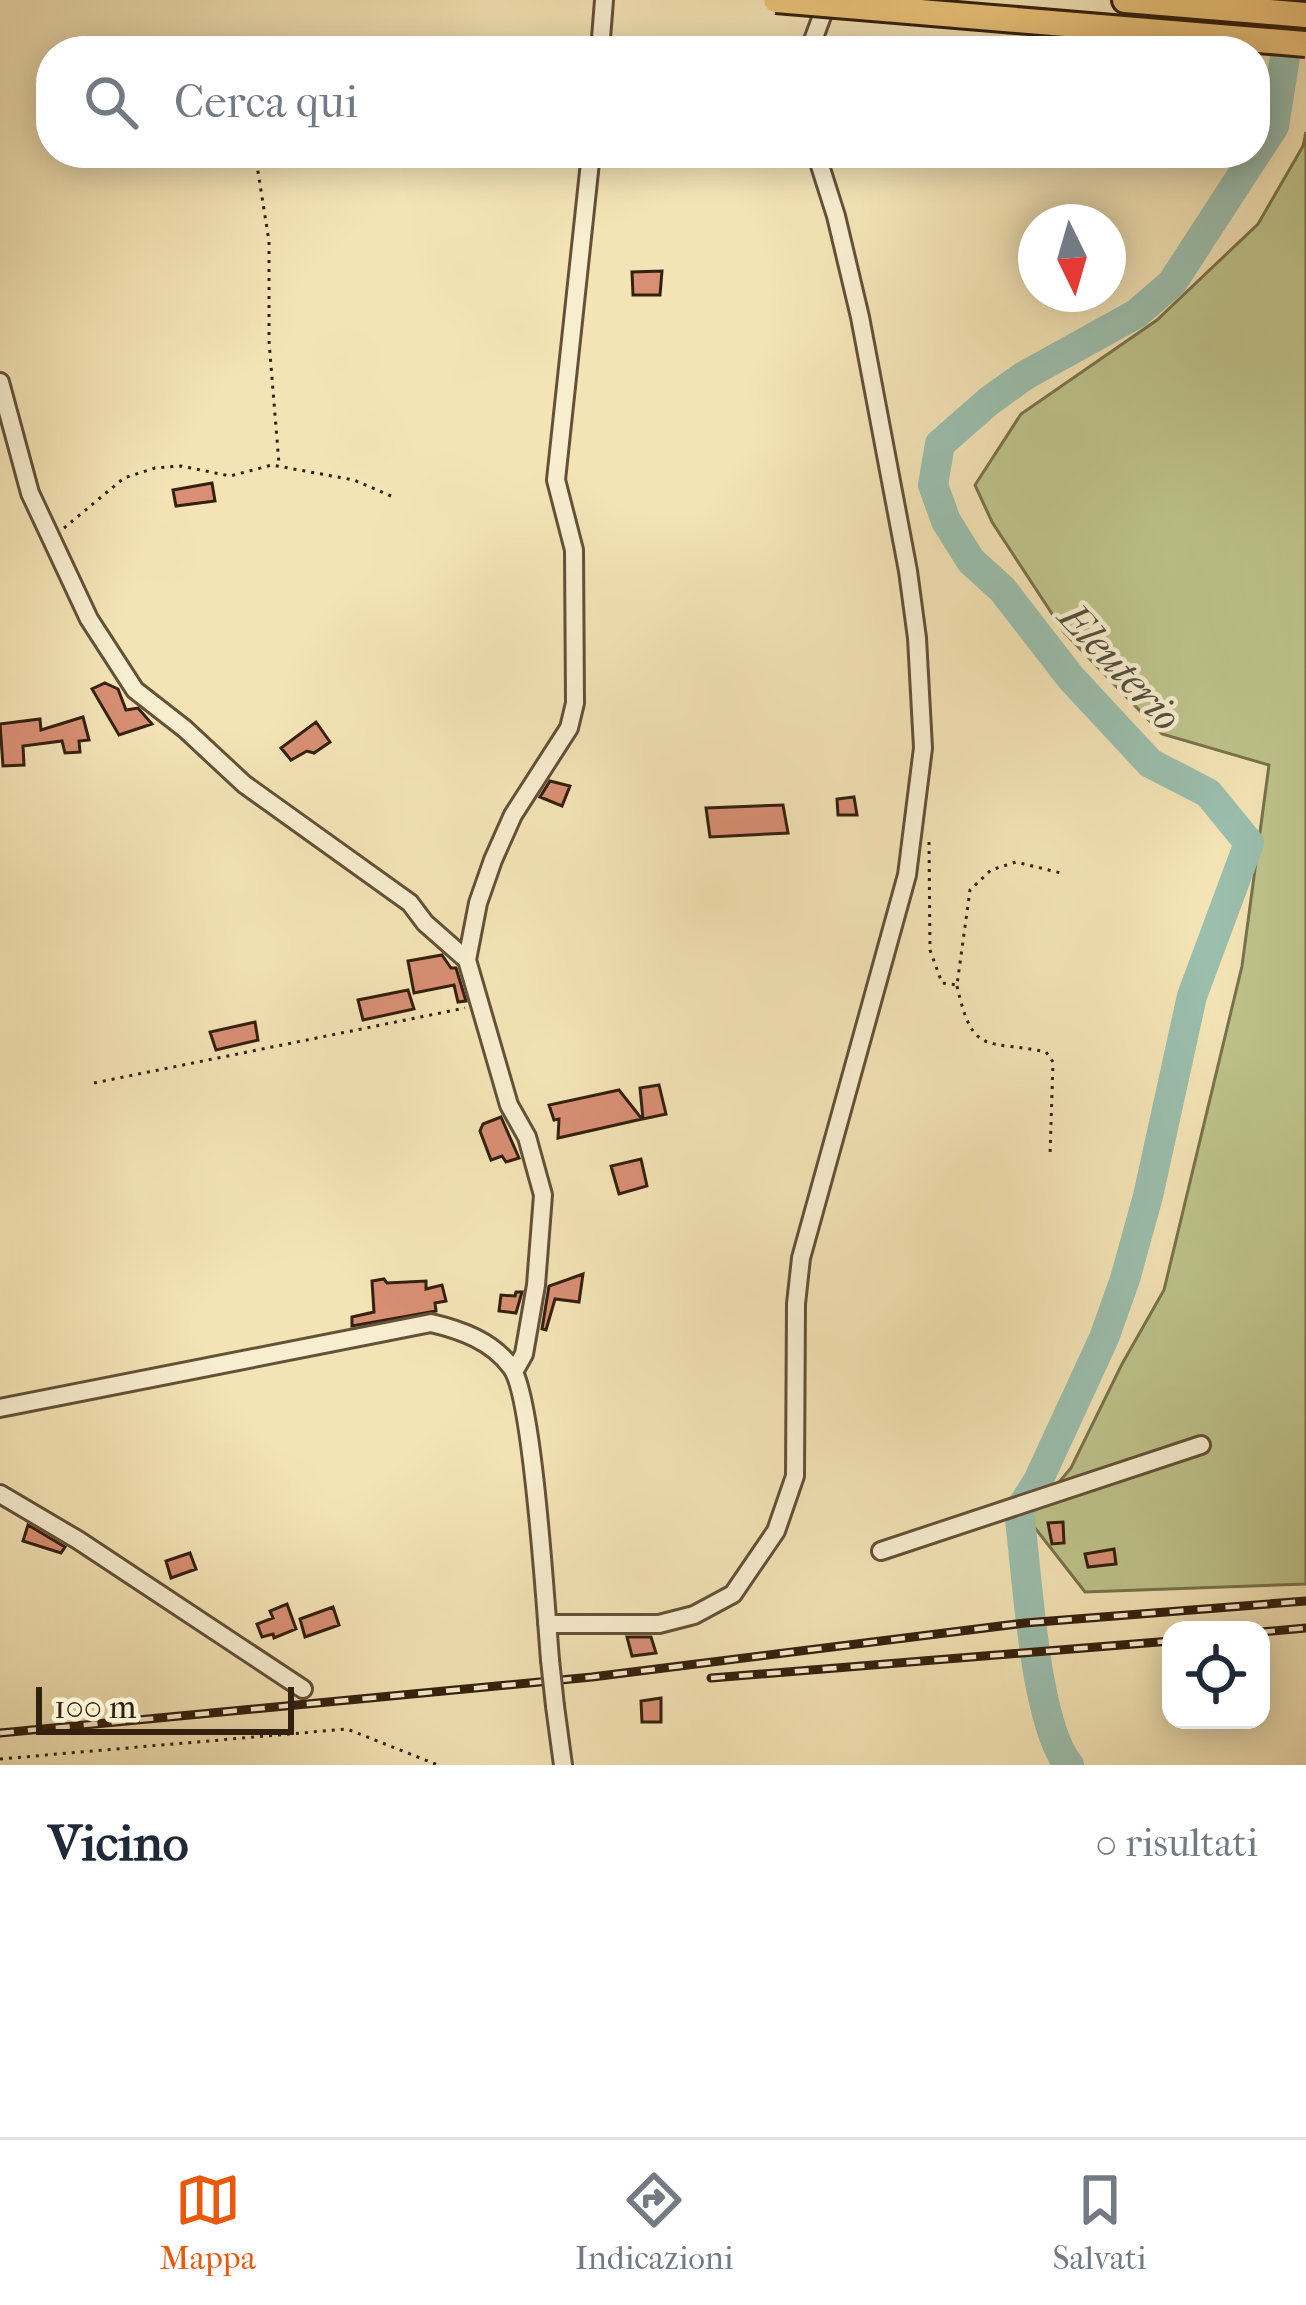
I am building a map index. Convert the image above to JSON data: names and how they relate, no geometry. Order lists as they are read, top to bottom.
{
  "water": ["Eleuterio"],
  "scale_bar": "100 m",
  "north": "bottom",
  "page": {
    "search": "Cerca qui",
    "scale": "100 m",
    "heading": ["Vicino", "0 risultati"],
    "nav": ["Mappa", "Indicazioni", "Salvati"]
  }
}
